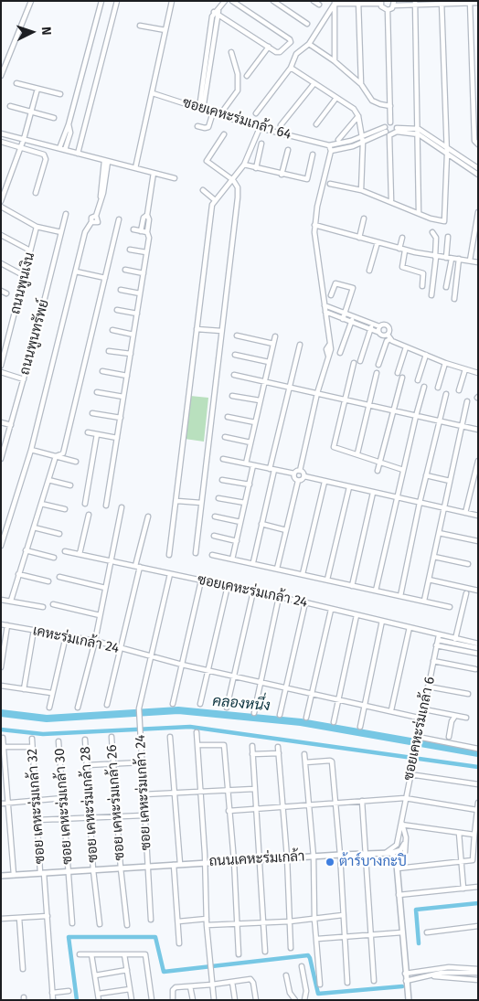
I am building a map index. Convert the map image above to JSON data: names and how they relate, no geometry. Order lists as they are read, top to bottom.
{
  "streets": {
    "street": [
      "ซอยเคหะร่มเกล้า 64",
      "ถนนพูนเงิน",
      "ถนนพูนทรัพย์",
      "ซอยเคหะร่มเกล้า 24",
      "เคหะร่มเกล้า 24",
      "ซอยเคหะร่มเกล้า 6",
      "ซอย เคหะร่มเกล้า 24",
      "ซอย เคหะร่มเกล้า 26",
      "ซอย เคหะร่มเกล้า 28",
      "ซอย เคหะร่มเกล้า 32",
      "ซอย เคหะร่มเกล้า 30",
      "ถนนเคหะร่มเกล้า"
    ]
  },
  "crossings": [
    ["ซอยเคหะร่มเกล้า 24", "ซอยเคหะร่มเกล้า 6"],
    ["ซอยเคหะร่มเกล้า 24", "ซอย เคหะร่มเกล้า 24"],
    ["เคหะร่มเกล้า 24", "ซอยเคหะร่มเกล้า 6"],
    ["เคหะร่มเกล้า 24", "ซอย เคหะร่มเกล้า 24"],
    ["ซอยเคหะร่มเกล้า 6", "ถนนเคหะร่มเกล้า"],
    ["ซอย เคหะร่มเกล้า 24", "ถนนเคหะร่มเกล้า"],
    ["ซอย เคหะร่มเกล้า 26", "ถนนเคหะร่มเกล้า"],
    ["ซอย เคหะร่มเกล้า 28", "ถนนเคหะร่มเกล้า"],
    ["ซอย เคหะร่มเกล้า 32", "ถนนเคหะร่มเกล้า"],
    ["ซอย เคหะร่มเกล้า 30", "ถนนเคหะร่มเกล้า"]
  ],
  "water": ["คลองหนึ่ง"],
  "places": ["ต้าร์บางกะปิ"],
  "north": "right"
}
